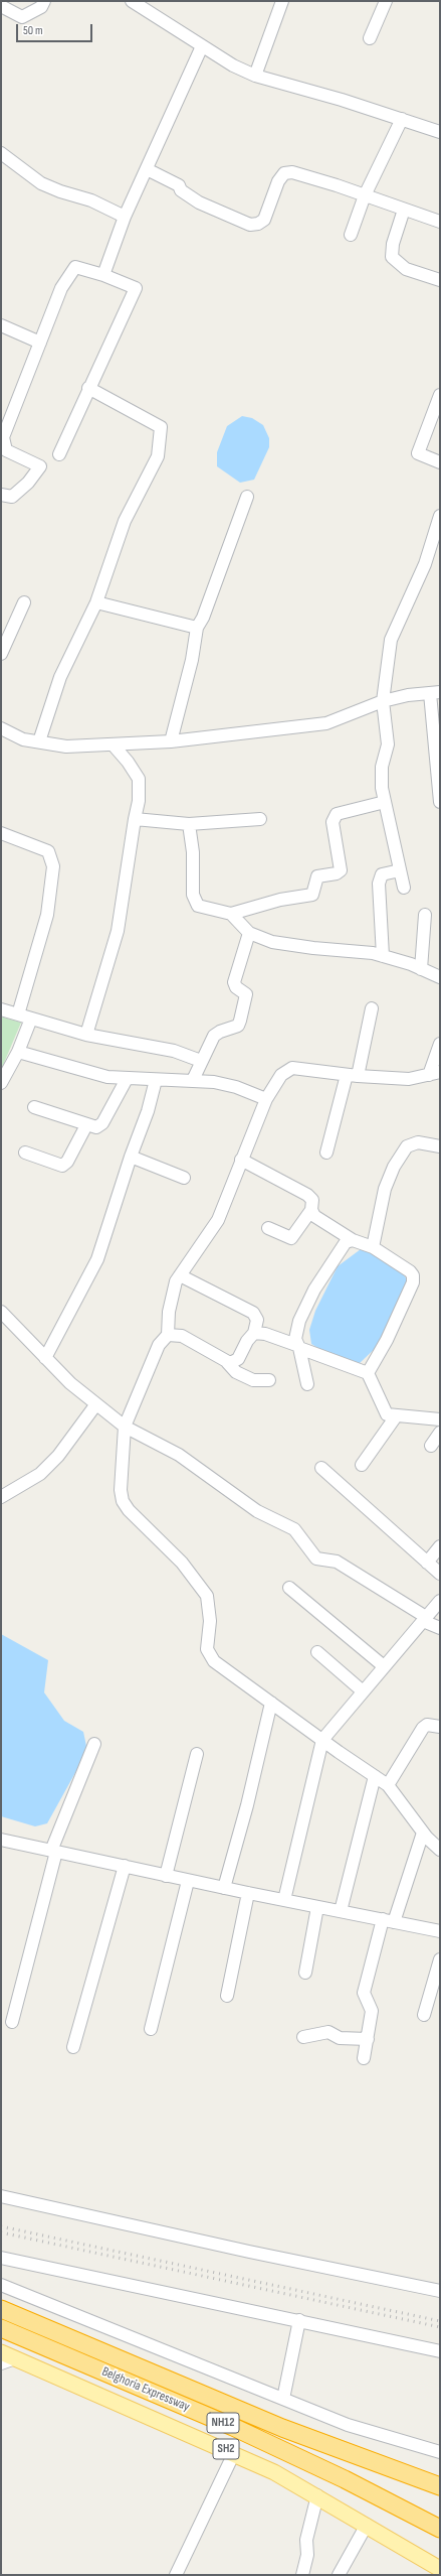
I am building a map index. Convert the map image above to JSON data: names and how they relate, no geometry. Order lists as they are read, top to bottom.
{
  "streets": {
    "highway": ["Belghoria Expressway", "NH12"],
    "main road": ["SH2"]
  },
  "scale_bar": "50 m"
}
